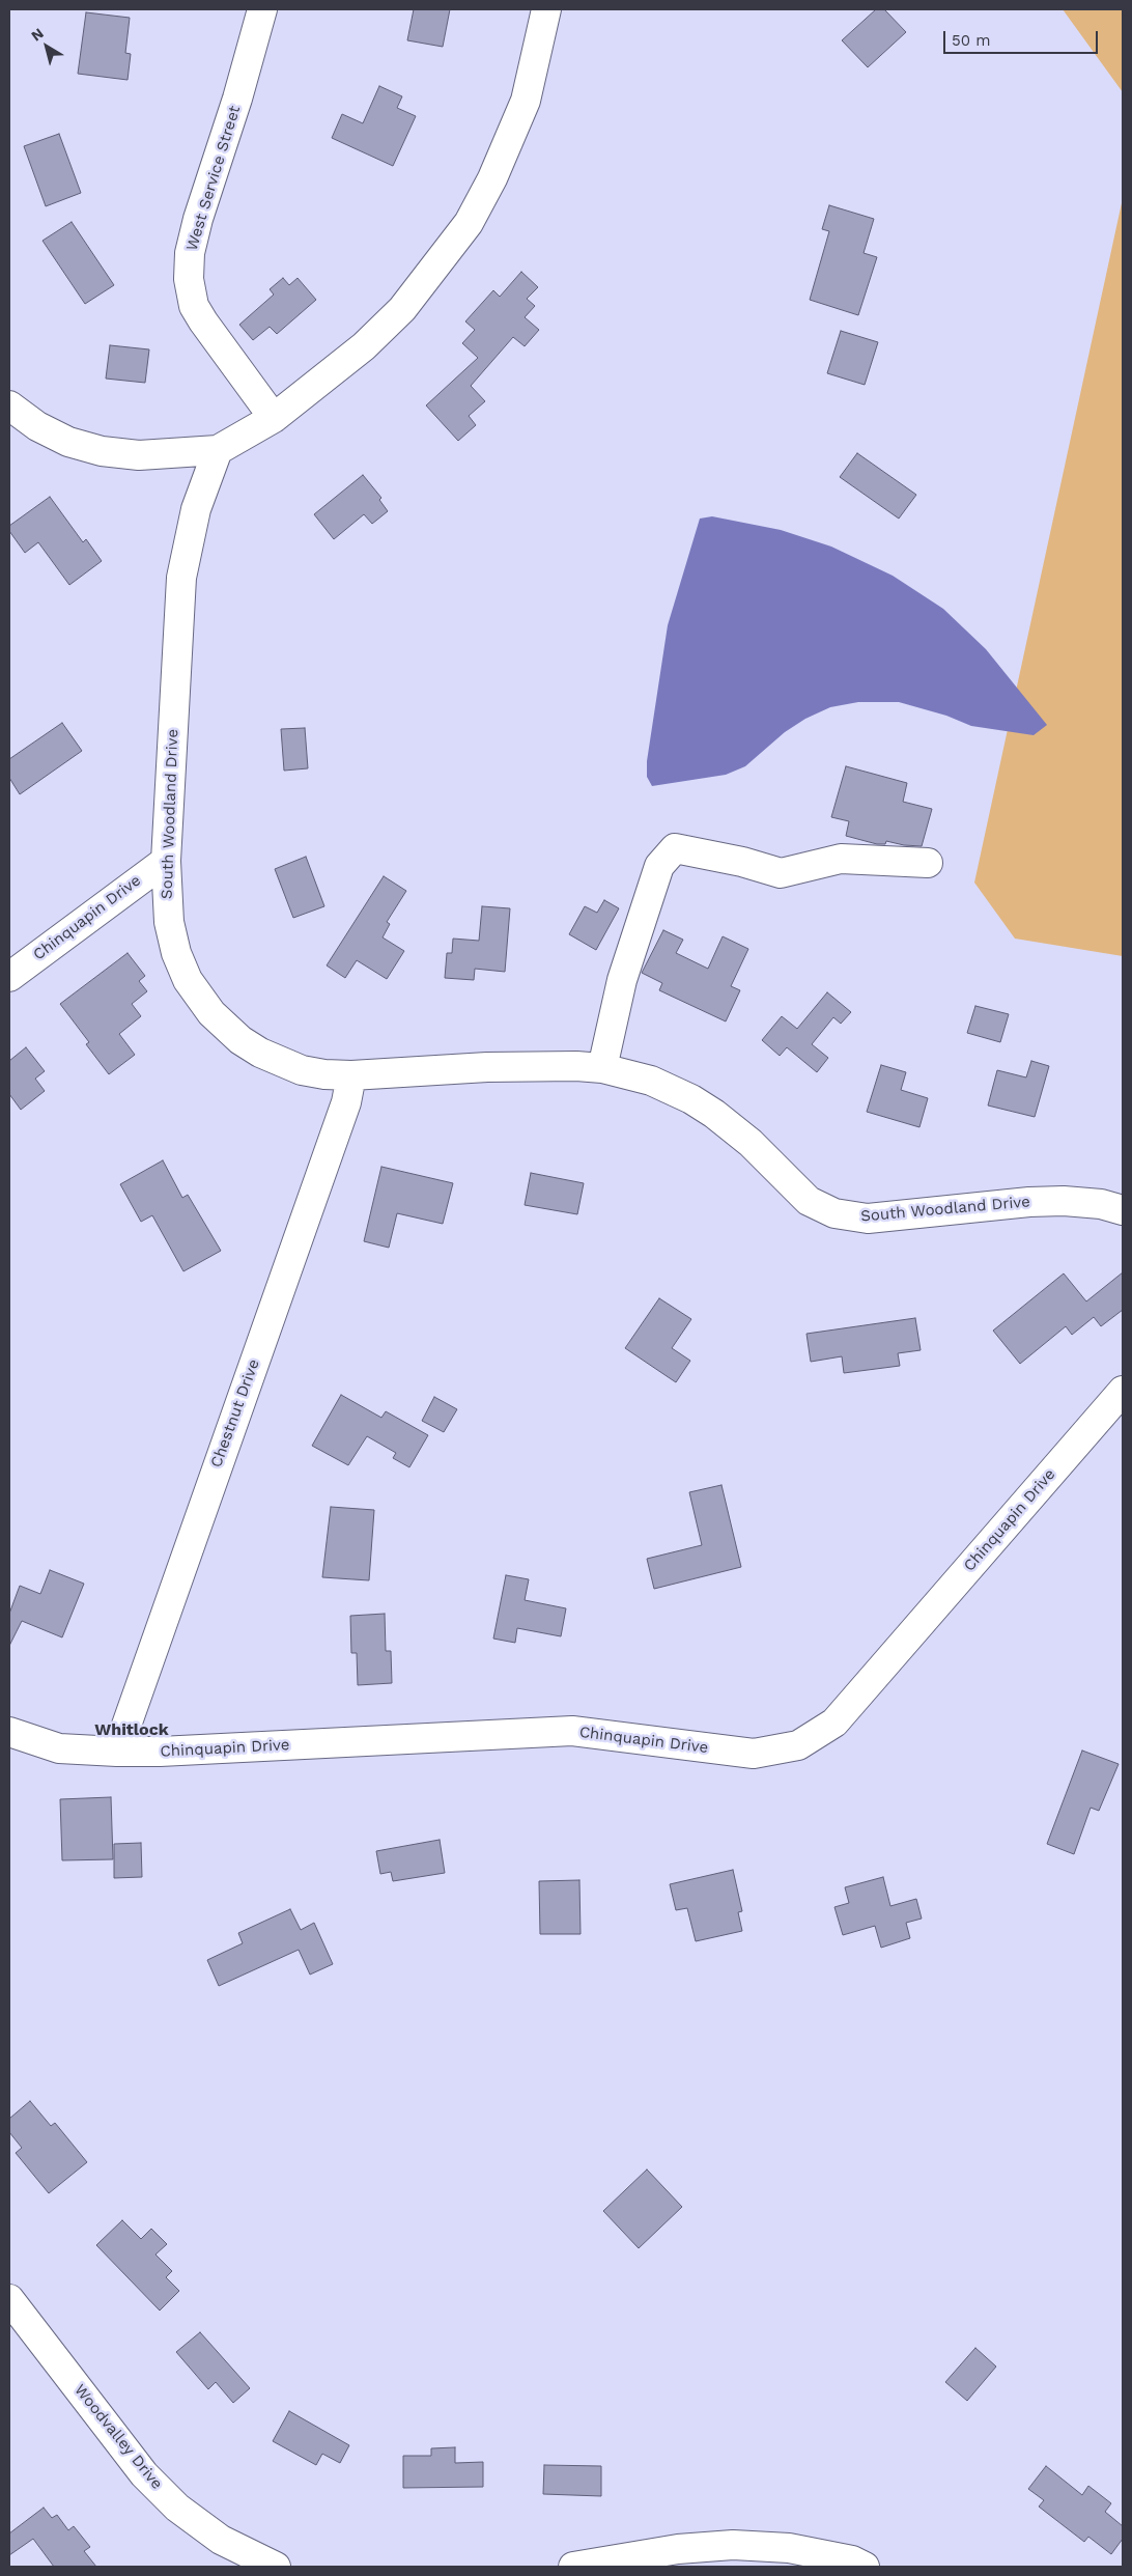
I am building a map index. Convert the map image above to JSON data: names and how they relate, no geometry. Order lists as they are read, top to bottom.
{
  "streets": {
    "street": [
      "West Service Street",
      "South Woodland Drive",
      "Chinquapin Drive",
      "Chestnut Drive",
      "Woodvalley Drive"
    ]
  },
  "crossings": [
    ["South Woodland Drive", "Chinquapin Drive"],
    ["South Woodland Drive", "Chestnut Drive"],
    ["Chinquapin Drive", "Chestnut Drive"]
  ],
  "districts": ["Whitlock"],
  "scale_bar": "50 m",
  "north": "top left"
}
